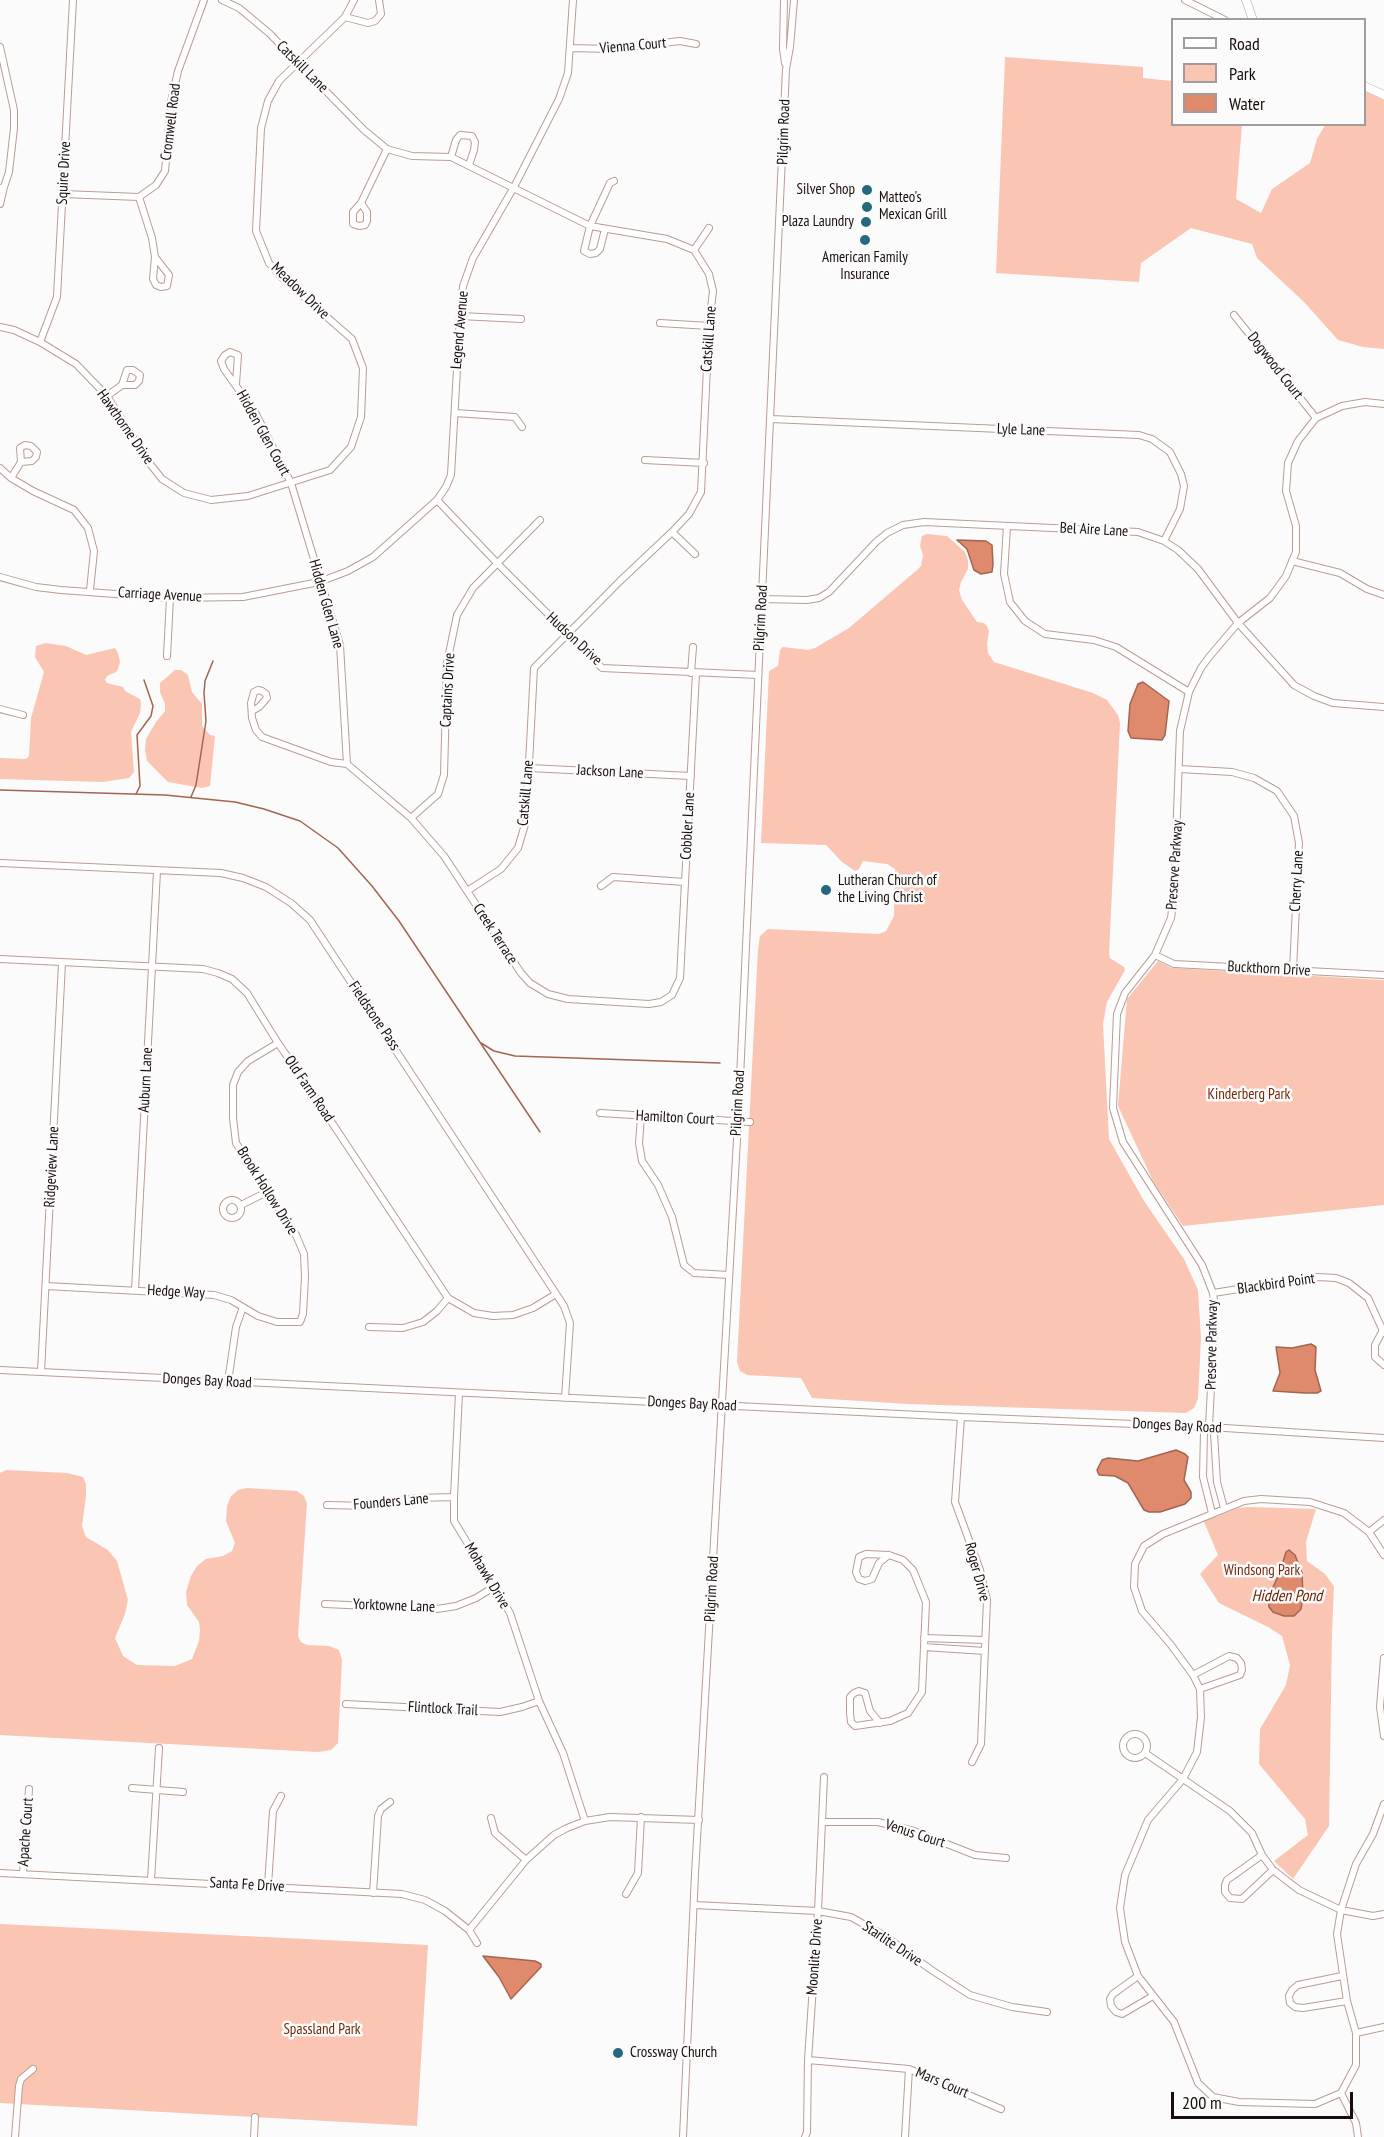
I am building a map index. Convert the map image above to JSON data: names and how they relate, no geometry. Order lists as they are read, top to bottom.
{
  "streets": {
    "street": [
      "Vienna Court",
      "Catskill Lane",
      "Cromwell Road",
      "Pilgrim Road",
      "Squire Drive",
      "Meadow Drive",
      "Legend Avenue",
      "Dogwood Court",
      "Hawthorne Drive",
      "Lyle Lane",
      "Hidden Glen Court",
      "Bel Aire Lane",
      "Carriage Avenue",
      "Hidden Glen Lane",
      "Hudson Drive",
      "Captains Drive",
      "Jackson Lane",
      "Cobbler Lane",
      "Preserve Parkway",
      "Cherry Lane",
      "Creek Terrace",
      "Buckthorn Drive",
      "Fieldstone Pass",
      "Auburn Lane",
      "Old Farm Road",
      "Hamilton Court",
      "Ridgeview Lane",
      "Brook Hollow Drive",
      "Blackbird Point",
      "Hedge Way",
      "Donges Bay Road",
      "Founders Lane",
      "Roger Drive",
      "Mohawk Drive",
      "Yorktowne Lane",
      "Flintlock Trail",
      "Apache Court",
      "Venus Court",
      "Santa Fe Drive",
      "Starlite Drive",
      "Moonlite Drive",
      "Mars Court"
    ]
  },
  "crossings": [
    ["Vienna Court", "Legend Avenue"],
    ["Catskill Lane", "Meadow Drive"],
    ["Catskill Lane", "Legend Avenue"],
    ["Catskill Lane", "Hudson Drive"],
    ["Catskill Lane", "Jackson Lane"],
    ["Catskill Lane", "Creek Terrace"],
    ["Pilgrim Road", "Lyle Lane"],
    ["Pilgrim Road", "Bel Aire Lane"],
    ["Pilgrim Road", "Hudson Drive"],
    ["Pilgrim Road", "Hamilton Court"],
    ["Pilgrim Road", "Donges Bay Road"],
    ["Pilgrim Road", "Starlite Drive"],
    ["Squire Drive", "Hawthorne Drive"],
    ["Meadow Drive", "Hawthorne Drive"],
    ["Meadow Drive", "Hidden Glen Court"],
    ["Meadow Drive", "Hidden Glen Lane"],
    ["Legend Avenue", "Carriage Avenue"],
    ["Legend Avenue", "Hidden Glen Lane"],
    ["Legend Avenue", "Hudson Drive"],
    ["Dogwood Court", "Preserve Parkway"],
    ["Hawthorne Drive", "Hidden Glen Court"],
    ["Hawthorne Drive", "Hidden Glen Lane"],
    ["Lyle Lane", "Bel Aire Lane"],
    ["Hidden Glen Court", "Hidden Glen Lane"],
    ["Bel Aire Lane", "Preserve Parkway"],
    ["Carriage Avenue", "Hidden Glen Lane"],
    ["Hidden Glen Lane", "Creek Terrace"],
    ["Hudson Drive", "Captains Drive"],
    ["Hudson Drive", "Cobbler Lane"],
    ["Captains Drive", "Creek Terrace"],
    ["Jackson Lane", "Cobbler Lane"],
    ["Cobbler Lane", "Creek Terrace"],
    ["Preserve Parkway", "Cherry Lane"],
    ["Preserve Parkway", "Buckthorn Drive"],
    ["Preserve Parkway", "Blackbird Point"],
    ["Preserve Parkway", "Donges Bay Road"],
    ["Cherry Lane", "Buckthorn Drive"],
    ["Fieldstone Pass", "Auburn Lane"],
    ["Fieldstone Pass", "Old Farm Road"],
    ["Fieldstone Pass", "Donges Bay Road"],
    ["Auburn Lane", "Old Farm Road"],
    ["Auburn Lane", "Hedge Way"],
    ["Old Farm Road", "Ridgeview Lane"],
    ["Old Farm Road", "Brook Hollow Drive"],
    ["Ridgeview Lane", "Hedge Way"],
    ["Ridgeview Lane", "Donges Bay Road"],
    ["Brook Hollow Drive", "Hedge Way"],
    ["Donges Bay Road", "Roger Drive"],
    ["Donges Bay Road", "Mohawk Drive"],
    ["Founders Lane", "Mohawk Drive"],
    ["Mohawk Drive", "Yorktowne Lane"],
    ["Mohawk Drive", "Flintlock Trail"],
    ["Apache Court", "Santa Fe Drive"],
    ["Venus Court", "Moonlite Drive"],
    ["Starlite Drive", "Moonlite Drive"],
    ["Moonlite Drive", "Mars Court"]
  ],
  "water": ["Hidden Pond"],
  "parks": ["Kinderberg Park", "Windsong Park", "Spassland Park"],
  "places": [
    "Silver Shop",
    "Matteo's Mexican Grill",
    "Plaza Laundry",
    "American Family Insurance",
    "Lutheran Church of the Living Christ",
    "Crossway Church"
  ],
  "legend": ["Road", "Park", "Water"],
  "scale_bar": "200 m"
}
